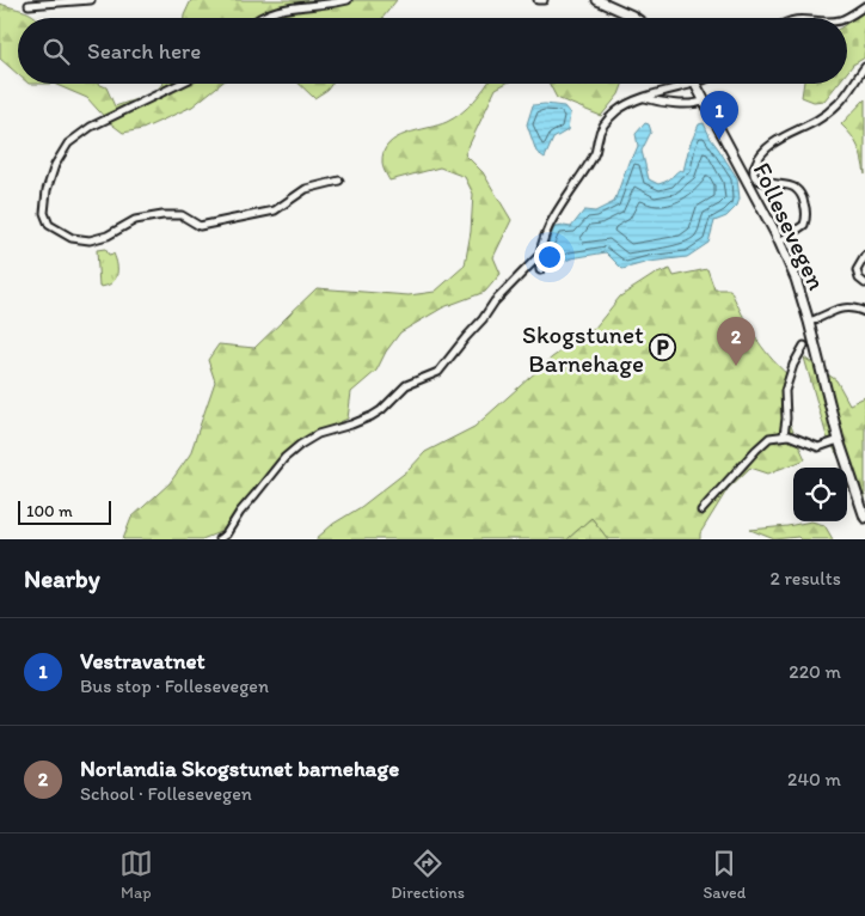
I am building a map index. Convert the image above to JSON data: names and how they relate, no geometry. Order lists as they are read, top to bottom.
{
  "streets": {
    "main road": ["Follesevegen"]
  },
  "places": {
    "parking": ["Skogstunet Barnehage"]
  },
  "scale_bar": "100 m",
  "page": {
    "search": "Search here",
    "pins": ["1", "2"],
    "scale": "100 m",
    "heading": ["Nearby", "2 results"],
    "list": [
      {
        "mark": "1",
        "name": "Vestravatnet",
        "note": "Bus stop · Follesevegen",
        "value": "220 m"
      },
      {
        "mark": "2",
        "name": "Norlandia Skogstunet barnehage",
        "note": "School · Follesevegen",
        "value": "240 m"
      }
    ],
    "nav": ["Map", "Directions", "Saved"]
  }
}
